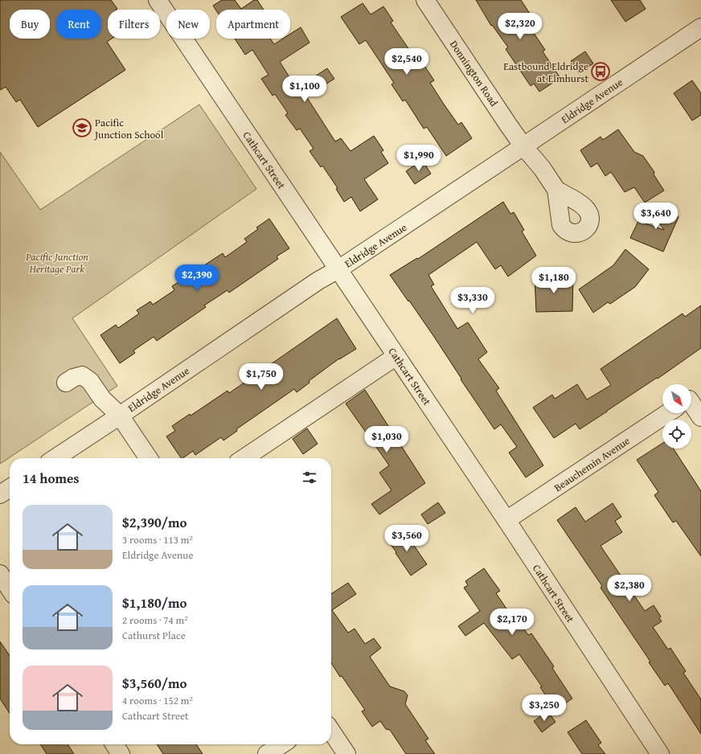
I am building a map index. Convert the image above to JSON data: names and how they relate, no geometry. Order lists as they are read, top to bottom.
{
  "streets": {
    "street": [
      "Donnington Road",
      "Eldridge Avenue",
      "Cathcart Street",
      "Beauchemin Avenue"
    ]
  },
  "crossings": [
    ["Donnington Road", "Eldridge Avenue"],
    ["Eldridge Avenue", "Cathcart Street"],
    ["Cathcart Street", "Beauchemin Avenue"]
  ],
  "parks": ["Pacific Junction Heritage Park"],
  "places": {
    "bus stop": ["Eastbound Eldridge at Elmhurst"],
    "school or university": ["Pacific Junction School"]
  },
  "north": "bottom right",
  "page": {
    "chip": [
      "Buy",
      "Rent",
      "Filters",
      "New",
      "Apartment"
    ],
    "price": [
      "$2,320",
      "$2,540",
      "$1,100",
      "$1,990",
      "$3,640",
      "$2,390",
      "$1,180",
      "$3,330",
      "$1,750",
      "$1,030",
      "$3,560",
      "$2,380",
      "$2,170",
      "$3,250"
    ],
    "heading": "14 homes",
    "list": [
      {
        "name": "$2,390/mo",
        "note": "3 rooms · 113 m² · Eldridge Avenue"
      },
      {
        "name": "$1,180/mo",
        "note": "2 rooms · 74 m² · Cathurst Place"
      },
      {
        "name": "$3,560/mo",
        "note": "4 rooms · 152 m² · Cathcart Street"
      }
    ]
  }
}
